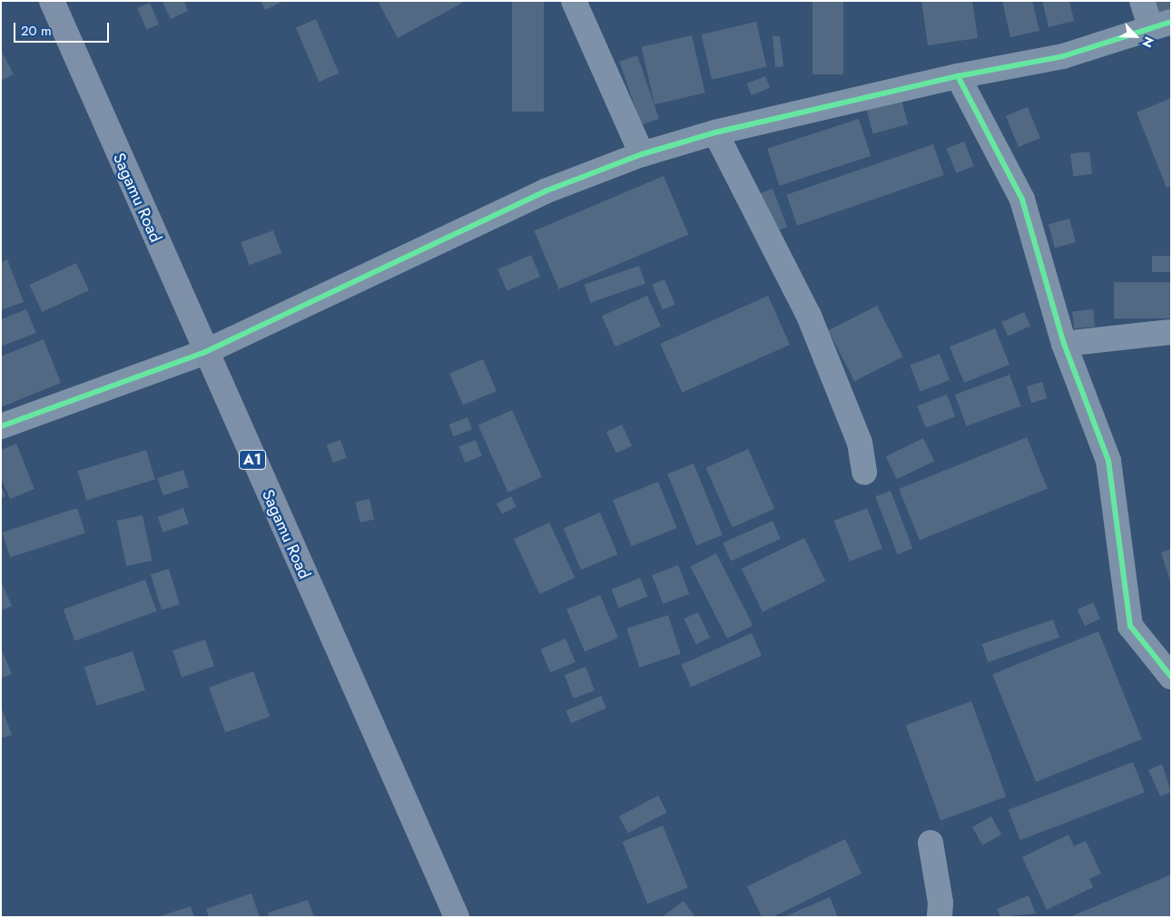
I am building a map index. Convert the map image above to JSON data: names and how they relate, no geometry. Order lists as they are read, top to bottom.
{
  "streets": {
    "highway": ["Sagamu Road", "A1"]
  },
  "scale_bar": "20 m",
  "north": "bottom right"
}
